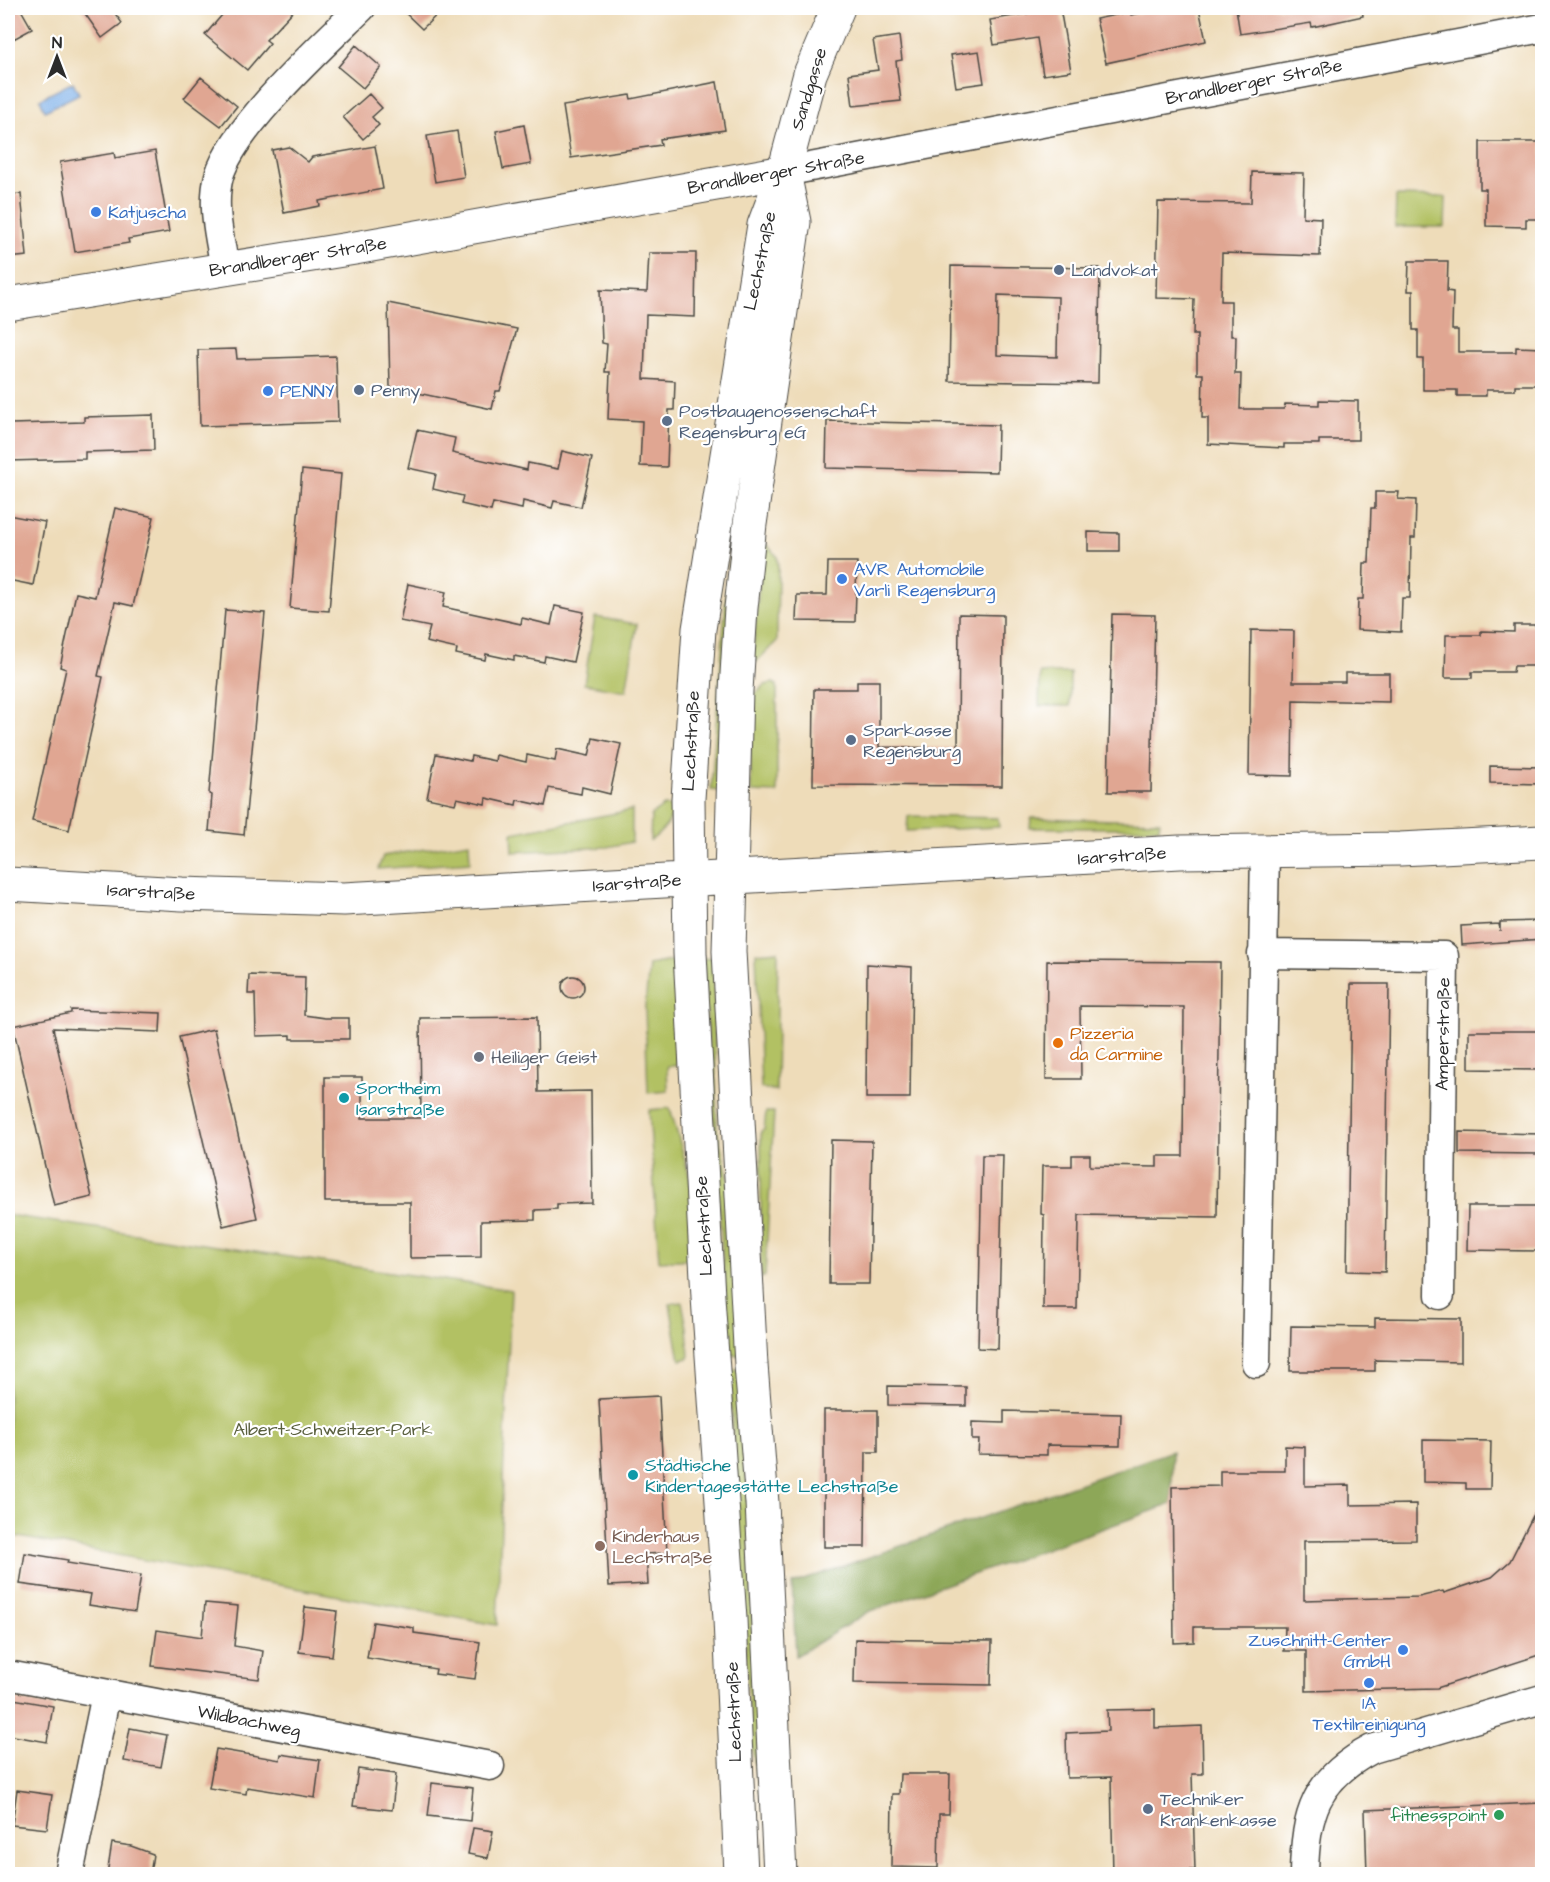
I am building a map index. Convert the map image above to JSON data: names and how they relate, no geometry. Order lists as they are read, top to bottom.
{
  "streets": {
    "street": [
      "Brandlberger Straße",
      "Sandgasse",
      "Lechstraße",
      "Isarstraße",
      "Amperstraße",
      "Wildbachweg"
    ]
  },
  "crossings": [
    ["Brandlberger Straße", "Sandgasse"],
    ["Brandlberger Straße", "Lechstraße"],
    ["Sandgasse", "Lechstraße"],
    ["Lechstraße", "Isarstraße"]
  ],
  "parks": ["Albert-Schweitzer-Park"],
  "places": [
    "Katjuscha",
    "Landvokat",
    "Penny",
    "PENNY",
    "Postbaugenossenschaft Regensburg eG",
    "AVR Automobile Varli Regensburg",
    "Sparkasse Regensburg",
    "Pizzeria da Carmine",
    "Heiliger Geist",
    "Sportheim Isarstraße",
    "Städtische Kindertagesstätte Lechstraße",
    "Kinderhaus Lechstraße",
    "Zuschnitt-Center GmbH",
    "1A Textilreinigung",
    "Techniker Krankenkasse",
    "fitnesspoint"
  ],
  "north": "top"
}
